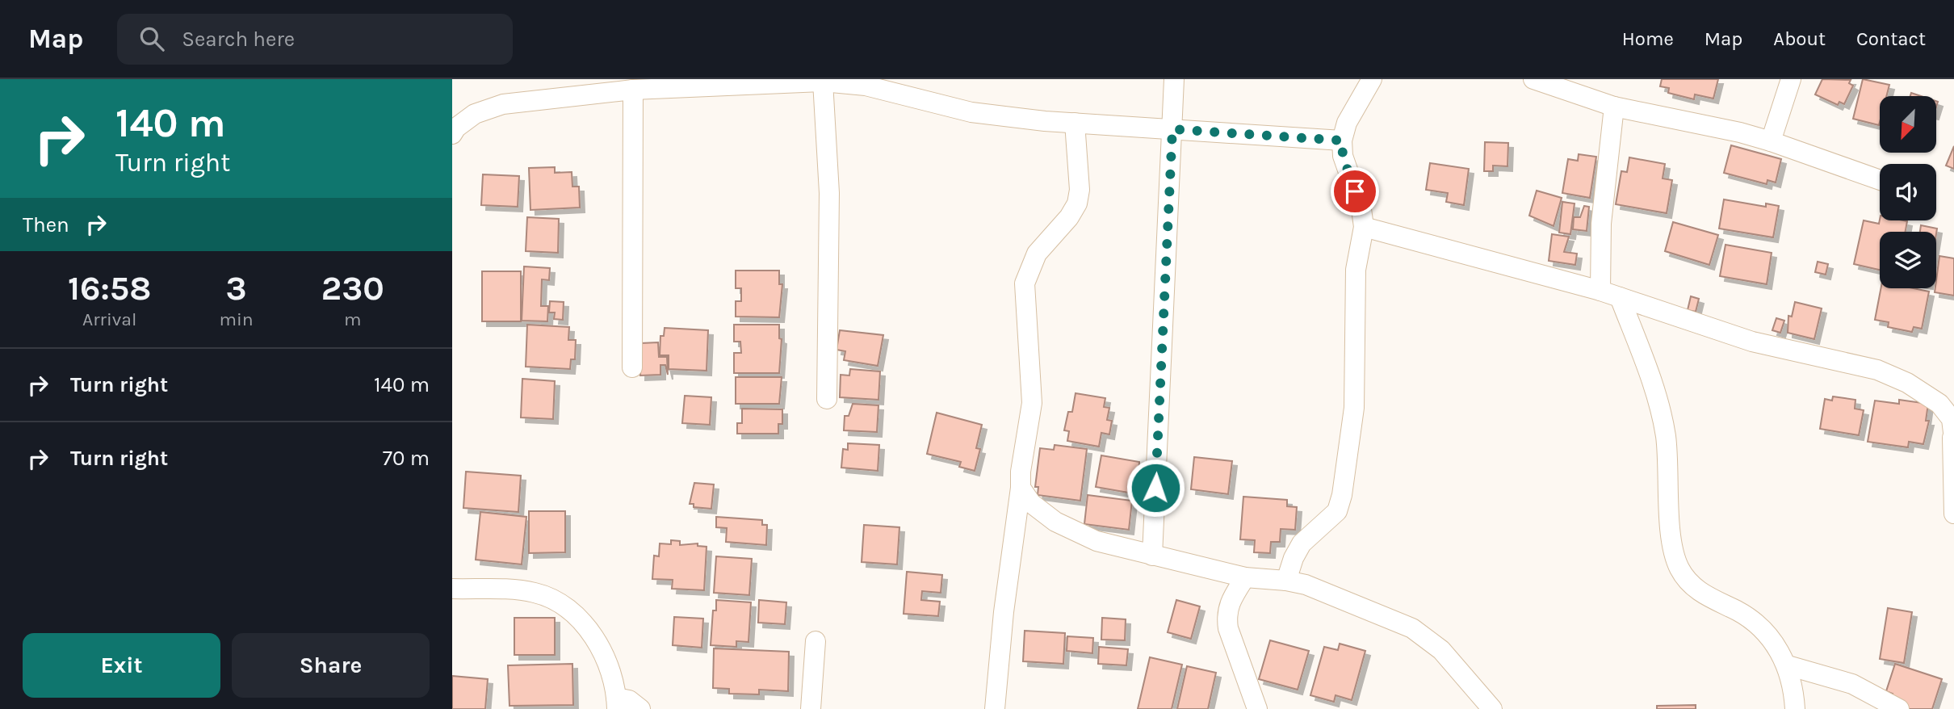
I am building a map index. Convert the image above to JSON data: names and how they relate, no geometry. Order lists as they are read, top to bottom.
{
  "north": "bottom left",
  "page": {
    "header": "Map",
    "search": "Search here",
    "nav": [
      "Home",
      "Map",
      "About",
      "Contact"
    ],
    "turn": ["140 m", "Turn right"],
    "then": "Then",
    "eta": [
      "16:58",
      "Arrival",
      "3",
      "min",
      "230",
      "m"
    ],
    "list": [
      {
        "name": "Turn right",
        "value": "140 m"
      },
      {
        "name": "Turn right",
        "value": "70 m"
      }
    ],
    "buttons": ["Exit", "Share"]
  }
}
